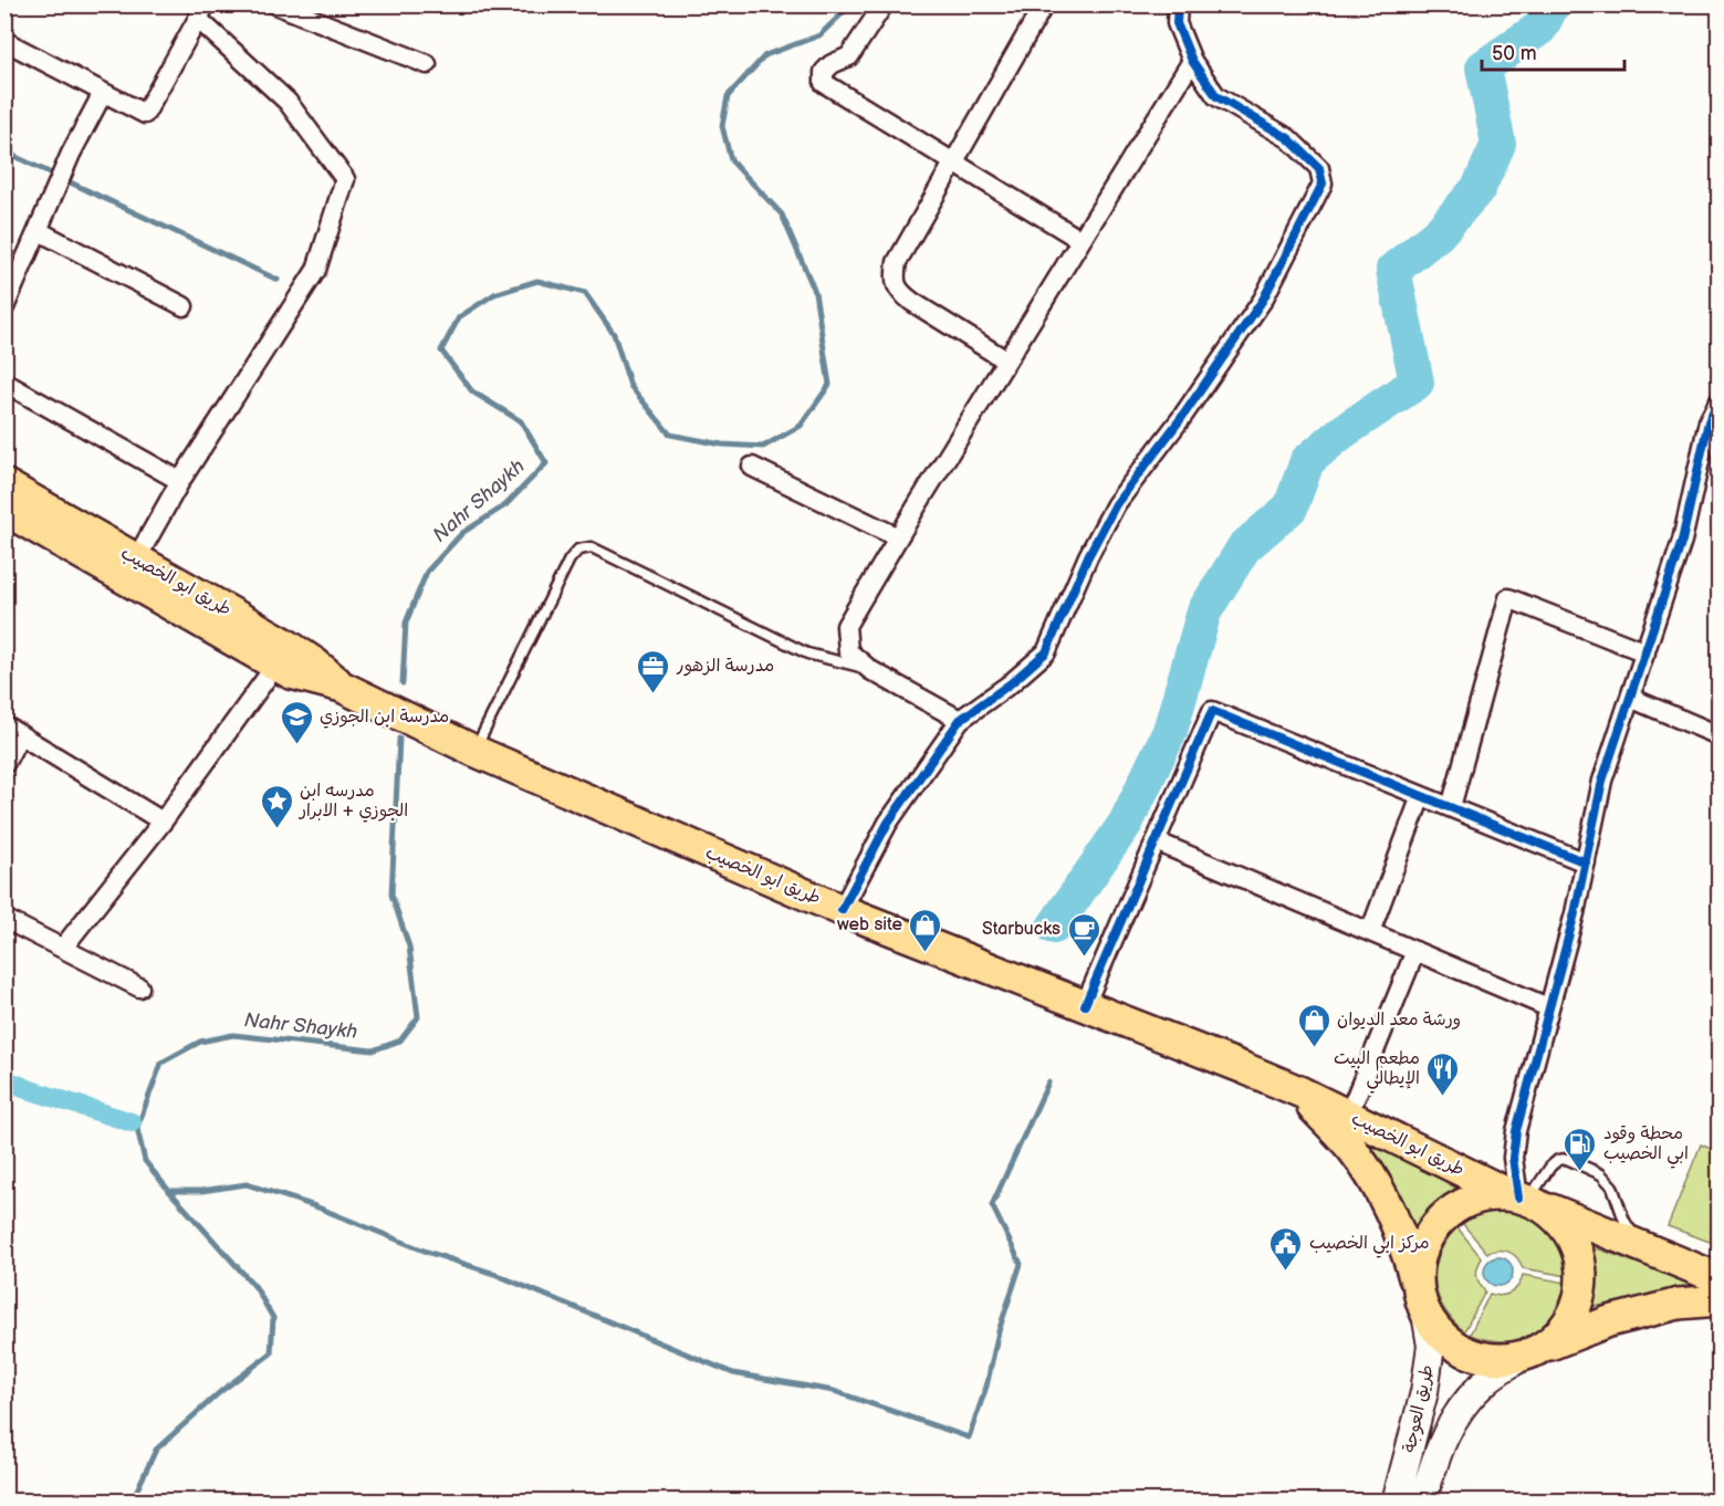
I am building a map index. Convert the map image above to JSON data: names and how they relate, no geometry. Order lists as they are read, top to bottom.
{
  "streets": {
    "main road": ["طريق ابو الخصيب", "طريق العوجة"]
  },
  "crossings": [
    ["طريق ابو الخصيب", "طريق العوجة"]
  ],
  "water": ["Nahr Shaykh"],
  "places": {
    "office": ["مدرسة الزهور"],
    "school or university": ["مدرسة ابن الجوزي"],
    "place": ["مدرسه ابن الجوزي + الابرار"],
    "shop": ["web site", "ورشة معد الديوان"],
    "cafe": ["Starbucks"],
    "restaurant": ["مطعم البيت الإيطالي"],
    "fuel station": ["محطة وقود ابي الخصيب"],
    "public building": ["مركز ابي الخصيب"]
  },
  "scale_bar": "50 m"
}
